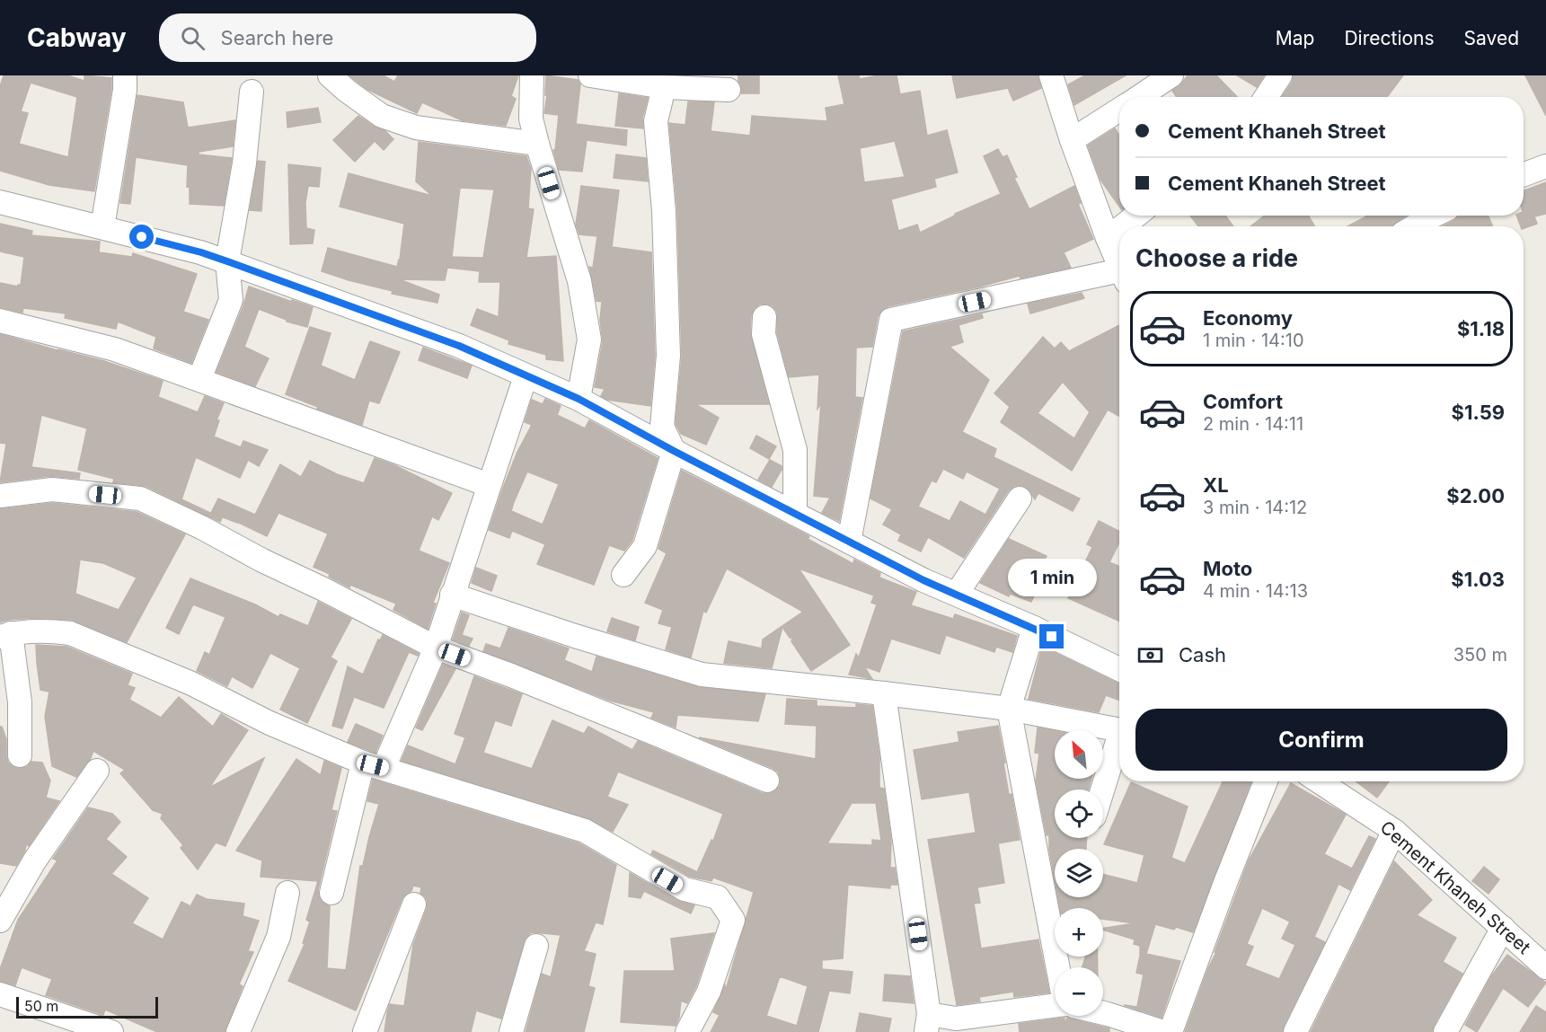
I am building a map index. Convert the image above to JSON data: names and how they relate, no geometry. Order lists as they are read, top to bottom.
{
  "streets": {
    "street": ["Cement Khaneh Street"]
  },
  "scale_bar": "50 m",
  "north": "top left",
  "page": {
    "header": "Cabway",
    "search": "Search here",
    "nav": ["Map", "Directions", "Saved"],
    "banner": ["Cement Khaneh Street", "Cement Khaneh Street"],
    "heading": "Choose a ride",
    "list": [
      {
        "name": "Economy",
        "note": "1 min · 14:10",
        "value": "$1.18"
      },
      {
        "name": "Comfort",
        "note": "2 min · 14:11",
        "value": "$1.59"
      },
      {
        "name": "XL",
        "note": "3 min · 14:12",
        "value": "$2.00"
      },
      {
        "name": "Moto",
        "note": "4 min · 14:13",
        "value": "$1.03"
      }
    ],
    "bubble": "1 min",
    "pay": ["Cash", "350 m"],
    "buttons": "Confirm",
    "map_buttons": ["+", "−"],
    "scale": "50 m"
  }
}
